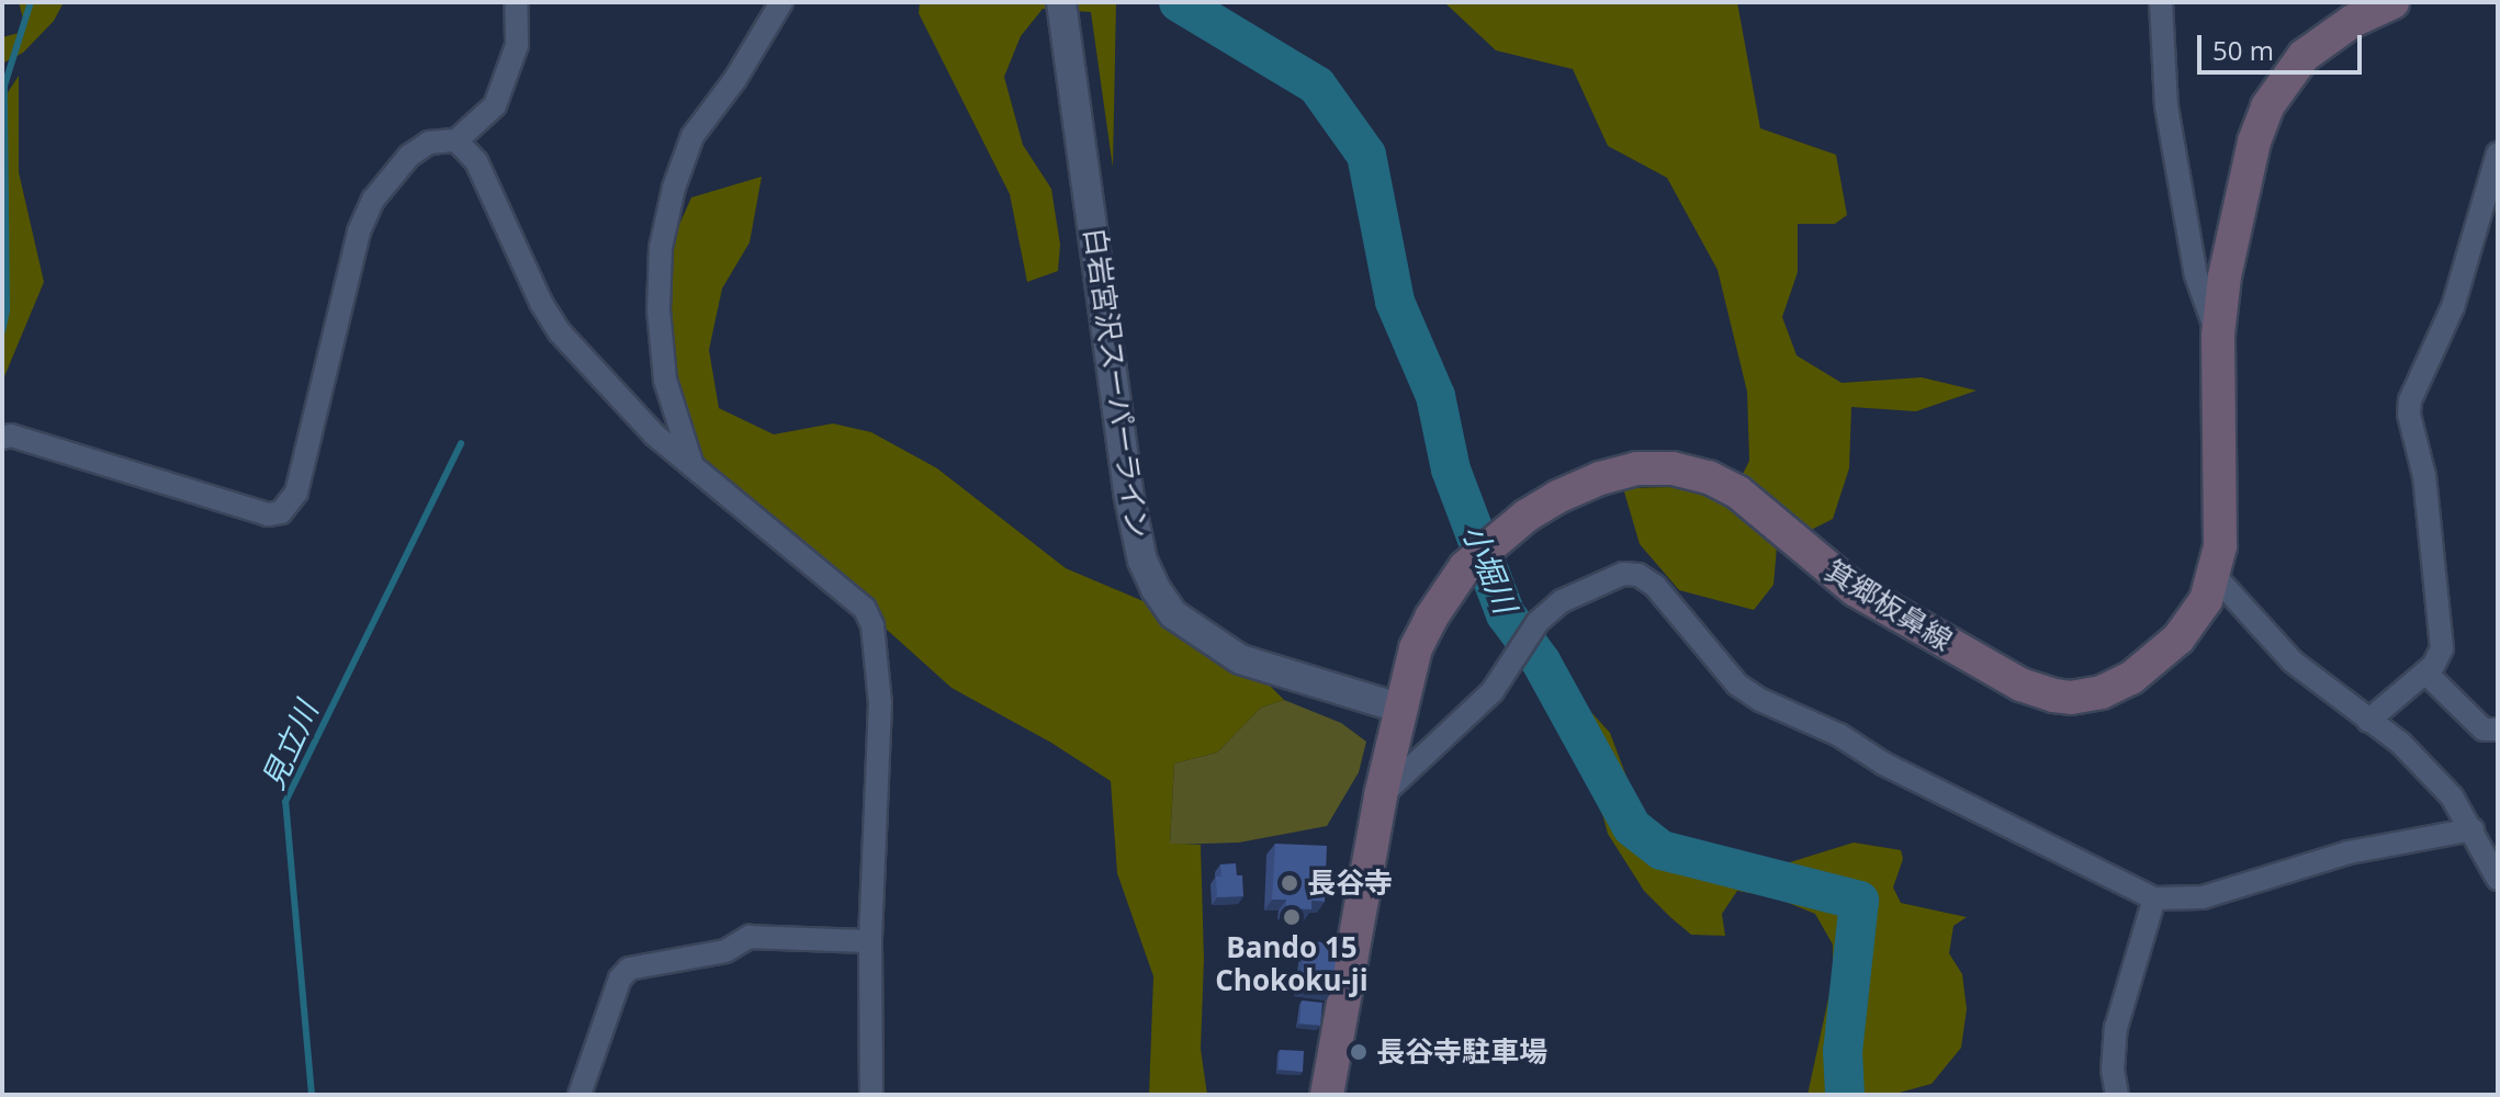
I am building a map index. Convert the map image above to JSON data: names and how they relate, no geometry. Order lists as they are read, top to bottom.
{
  "streets": {
    "main road": ["箕郷板鼻線"],
    "street": ["白岩宮沢スーパーライン"]
  },
  "crossings": [
    ["白岩宮沢スーパーライン", "箕郷板鼻線"]
  ],
  "water": ["小堀川", "見立川"],
  "places": ["長谷寺", "Bando 15 Chokoku-ji", "長谷寺駐車場"],
  "scale_bar": "50 m"
}
